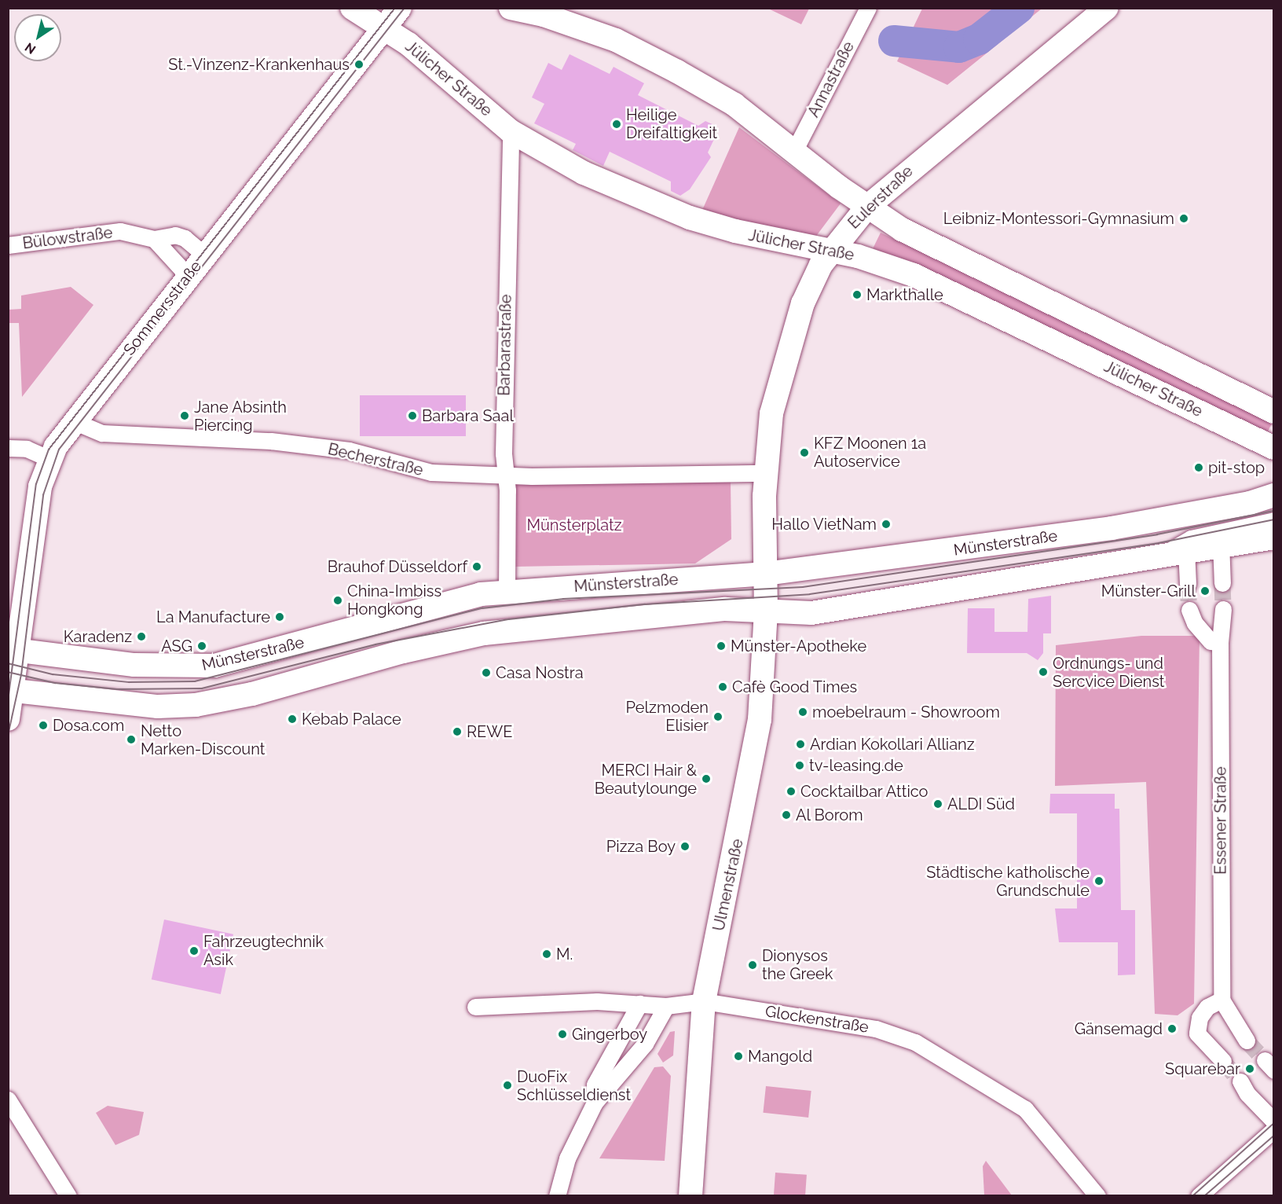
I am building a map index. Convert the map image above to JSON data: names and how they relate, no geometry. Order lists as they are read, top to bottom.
{
  "streets": {
    "main road": [
      "Jülicher Straße",
      "Eulerstraße",
      "Sommersstraße",
      "Münsterstraße",
      "Ulmenstraße"
    ],
    "street": [
      "Annastraße",
      "Bülowstraße",
      "Barbarastraße",
      "Becherstraße",
      "Essener Straße",
      "Glockenstraße"
    ]
  },
  "crossings": [
    ["Jülicher Straße", "Annastraße"],
    ["Jülicher Straße", "Eulerstraße"],
    ["Jülicher Straße", "Sommersstraße"],
    ["Jülicher Straße", "Barbarastraße"],
    ["Eulerstraße", "Becherstraße"],
    ["Eulerstraße", "Münsterstraße"],
    ["Eulerstraße", "Ulmenstraße"],
    ["Bülowstraße", "Sommersstraße"],
    ["Sommersstraße", "Becherstraße"],
    ["Sommersstraße", "Münsterstraße"],
    ["Barbarastraße", "Becherstraße"],
    ["Barbarastraße", "Münsterstraße"],
    ["Münsterstraße", "Ulmenstraße"],
    ["Ulmenstraße", "Glockenstraße"]
  ],
  "parks": ["Münsterplatz"],
  "places": [
    "St.-Vinzenz-Krankenhaus",
    "Heilige Dreifaltigkeit",
    "Leibniz-Montessori-Gymnasium",
    "Markthalle",
    "Jane Absinth Piercing",
    "Barbara Saal",
    "KFZ Moonen 1a Autoservice",
    "pit-stop",
    "Hallo VietNam",
    "Brauhof Düsseldorf",
    "Münster-Grill",
    "China-Imbiss Hongkong",
    "La Manufacture",
    "Karadenz",
    "ASG",
    "Münster-Apotheke",
    "Ordnungs- und Sercvice Dienst",
    "Casa Nostra",
    "Cafè Good Times",
    "moebelraum - Showroom",
    "Pelzmoden Elisier",
    "Kebab Palace",
    "Dosa.com",
    "REWE",
    "Netto Marken-Discount",
    "Ardian Kokollari Allianz",
    "tv-leasing.de",
    "MERCI Hair & Beautylounge",
    "Cocktailbar Attico",
    "ALDI Süd",
    "Al Borom",
    "Pizza Boy",
    "Städtische katholische Grundschule",
    "Fahrzeugtechnik Asik",
    "M.",
    "Dionysos the Greek",
    "Gänsemagd",
    "Gingerboy",
    "Mangold",
    "Squarebar",
    "DuoFix Schlüsseldienst"
  ],
  "north": "bottom left"
}
